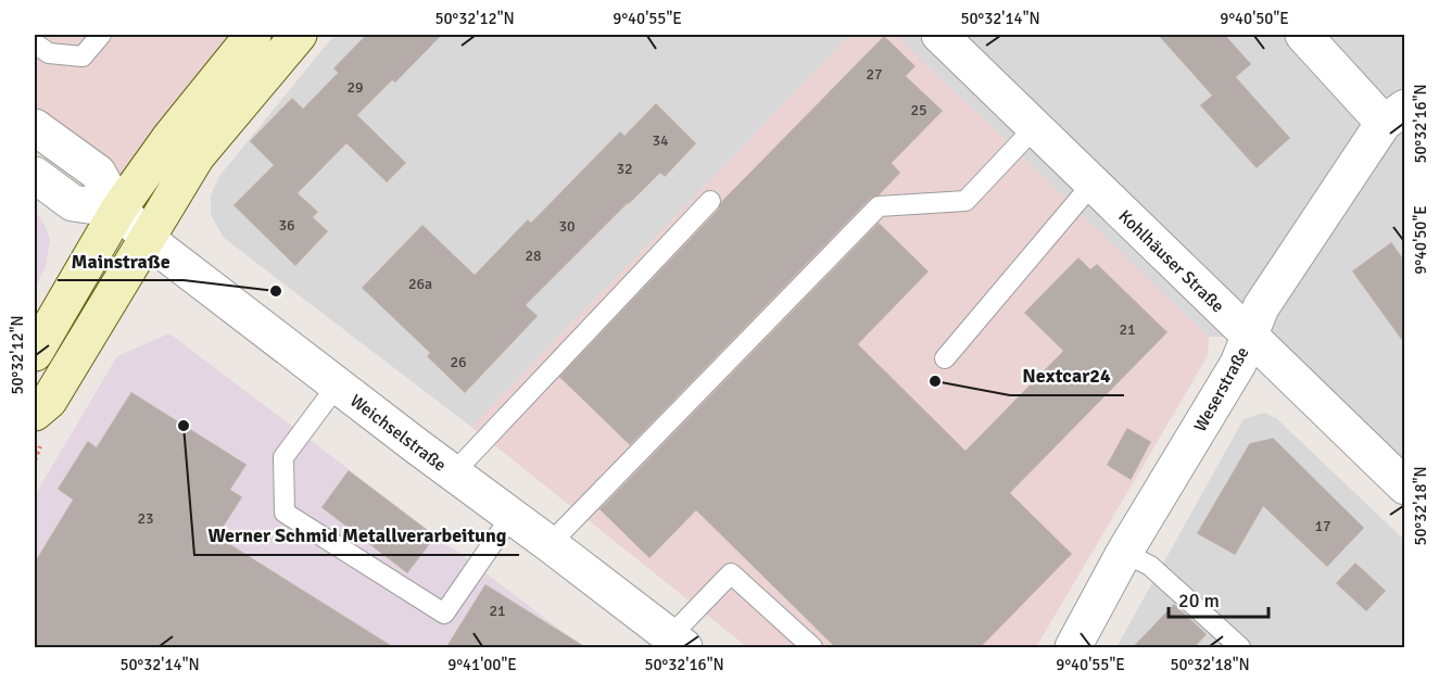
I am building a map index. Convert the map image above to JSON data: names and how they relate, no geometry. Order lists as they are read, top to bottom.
{
  "streets": {
    "street": ["Kohlhäuser Straße", "Weserstraße", "Weichselstraße"]
  },
  "crossings": [
    ["Kohlhäuser Straße", "Weserstraße"]
  ],
  "places": ["Mainstraße", "Nextcar24", "Werner Schmid Metallverarbeitung"],
  "house_numbers": [
    "27",
    "29",
    "25",
    "34",
    "32",
    "36",
    "30",
    "28",
    "26a",
    "21",
    "26",
    "23",
    "17",
    "21"
  ],
  "scale_bar": "20 m",
  "coordinates": [
    "50°32'12\"N",
    "9°40'55\"E",
    "50°32'14\"N",
    "9°40'50\"E",
    "50°32'16\"N",
    "50°32'18\"N",
    "9°41'00\"E"
  ]
}
